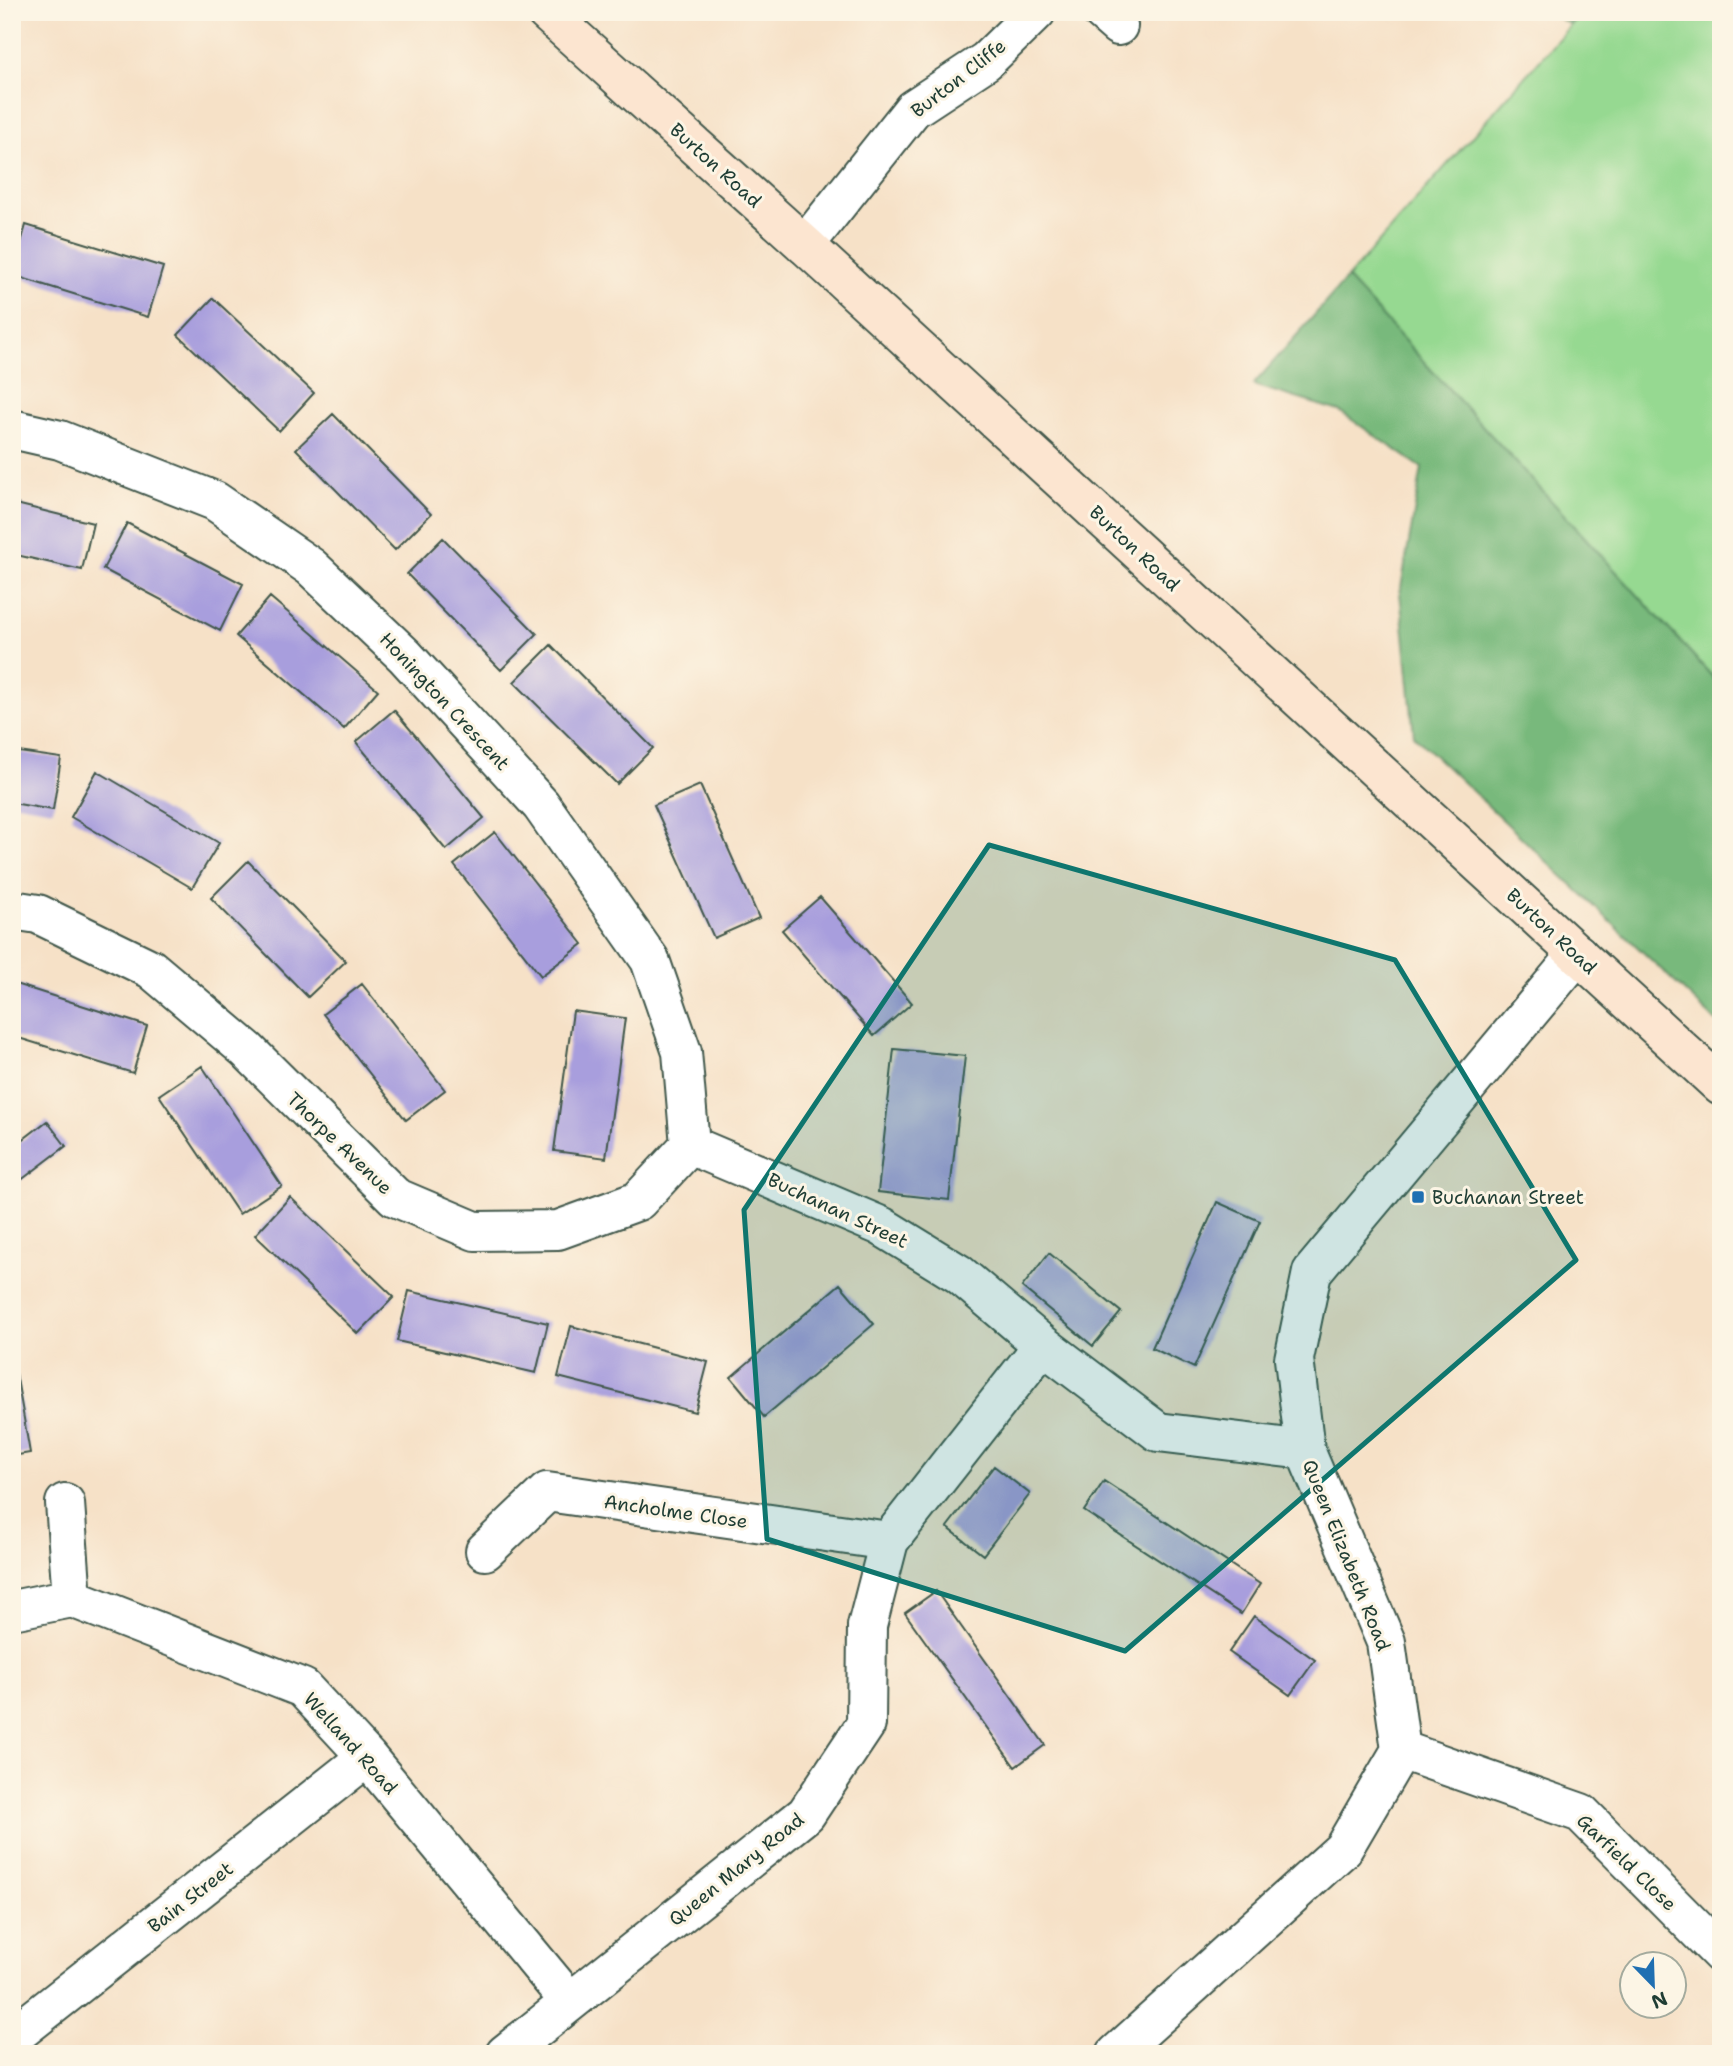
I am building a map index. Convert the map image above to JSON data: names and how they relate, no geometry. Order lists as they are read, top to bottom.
{
  "streets": {
    "main road": ["Burton Road"],
    "street": [
      "Burton Cliffe",
      "Honington Crescent",
      "Thorpe Avenue",
      "Buchanan Street",
      "Ancholme Close",
      "Queen Elizabeth Road",
      "Welland Road",
      "Garfield Close",
      "Queen Mary Road",
      "Bain Street"
    ]
  },
  "crossings": [
    ["Burton Cliffe", "Burton Road"],
    ["Burton Road", "Queen Elizabeth Road"],
    ["Honington Crescent", "Thorpe Avenue"],
    ["Honington Crescent", "Buchanan Street"],
    ["Thorpe Avenue", "Buchanan Street"],
    ["Buchanan Street", "Queen Elizabeth Road"],
    ["Buchanan Street", "Queen Mary Road"],
    ["Ancholme Close", "Queen Mary Road"],
    ["Queen Elizabeth Road", "Garfield Close"],
    ["Welland Road", "Queen Mary Road"],
    ["Welland Road", "Bain Street"]
  ],
  "places": {
    "transit": ["Buchanan Street"]
  },
  "north": "bottom right"
}
